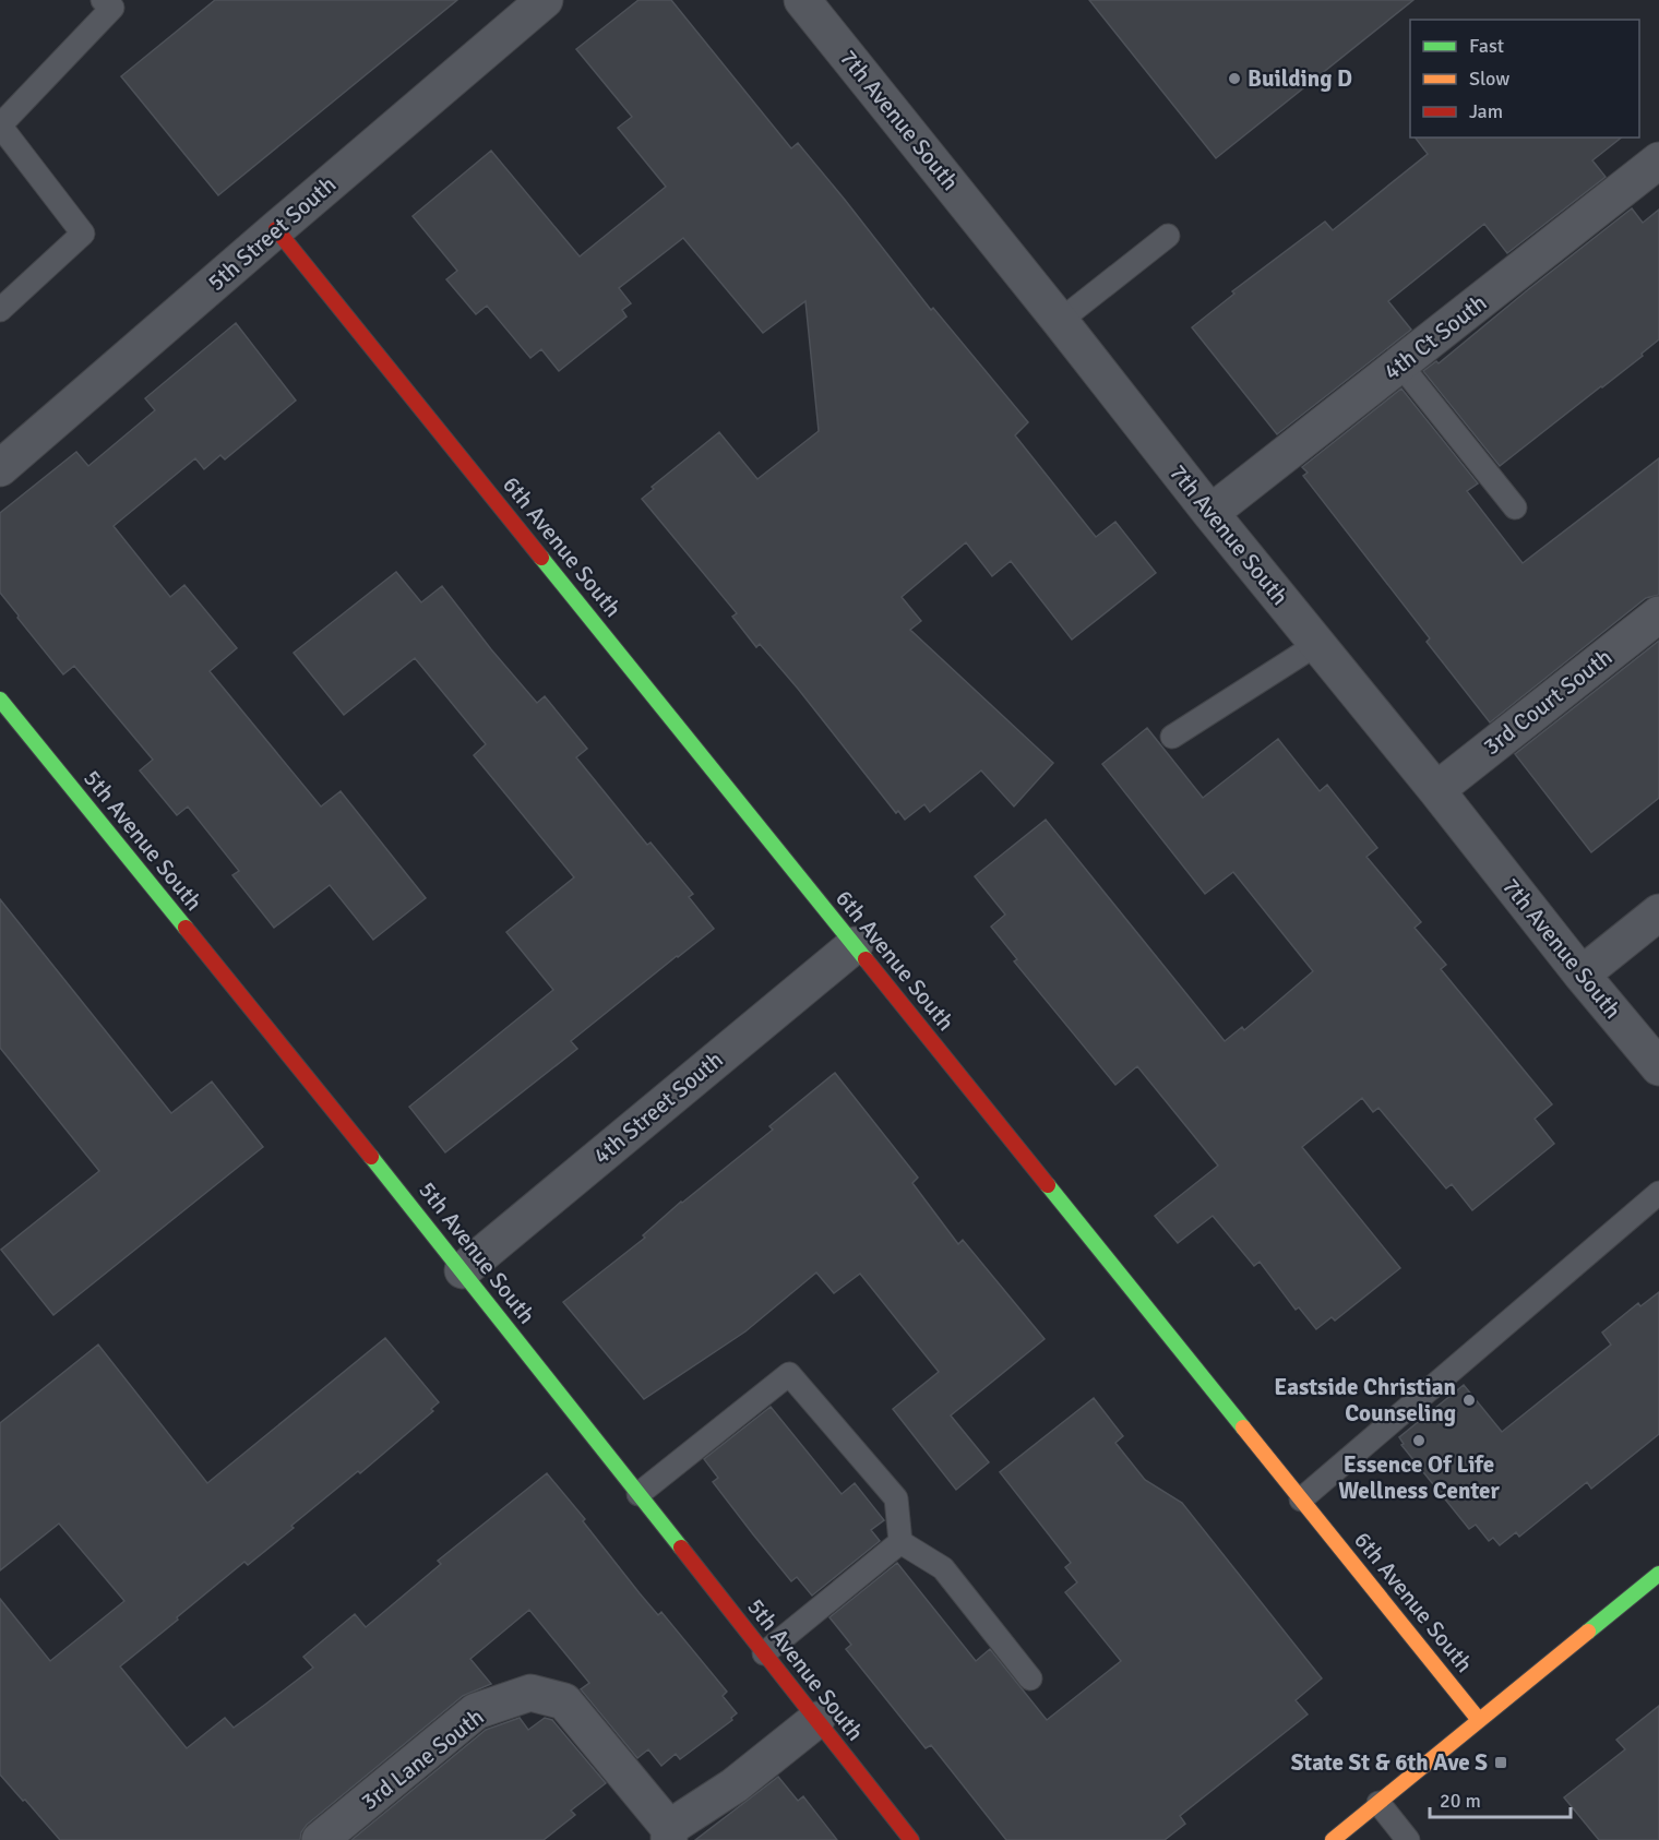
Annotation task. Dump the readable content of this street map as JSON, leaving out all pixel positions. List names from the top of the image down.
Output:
{
  "streets": {
    "street": [
      "7th Avenue South",
      "5th Street South",
      "4th Ct South",
      "6th Avenue South",
      "3rd Court South",
      "5th Avenue South",
      "4th Street South",
      "3rd Lane South"
    ]
  },
  "crossings": [
    ["7th Avenue South", "4th Ct South"],
    ["7th Avenue South", "3rd Court South"],
    ["5th Street South", "6th Avenue South"],
    ["6th Avenue South", "4th Street South"],
    ["5th Avenue South", "4th Street South"],
    ["5th Avenue South", "3rd Lane South"]
  ],
  "places": {
    "other": ["Building D", "Eastside Christian Counseling", "Essence Of Life Wellness Center"],
    "transit": ["State St & 6th Ave S"]
  },
  "legend": ["Fast", "Slow", "Jam"],
  "scale_bar": "20 m"
}
